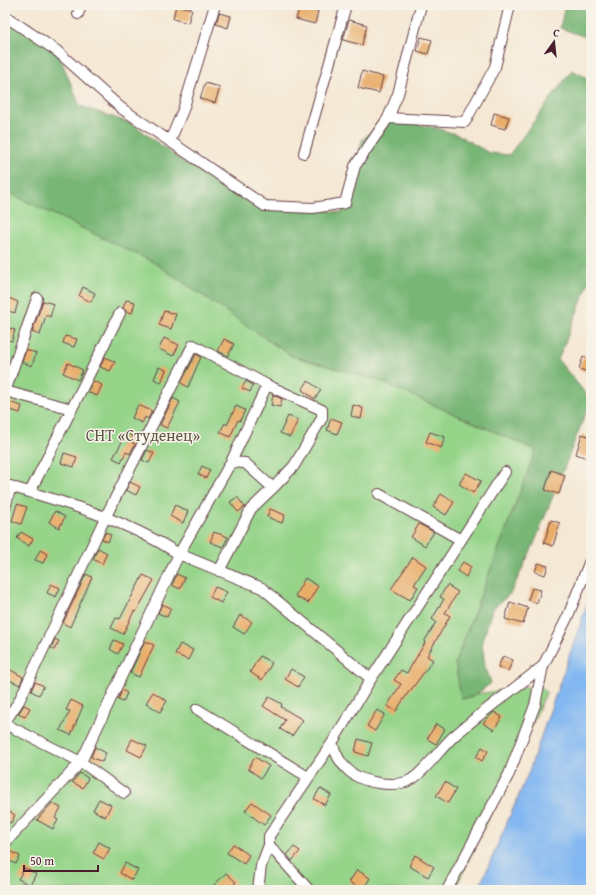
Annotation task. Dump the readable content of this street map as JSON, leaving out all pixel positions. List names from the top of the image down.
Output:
{
  "parks": ["СНТ «Студенец»"],
  "scale_bar": "50 m",
  "north": "top"
}
